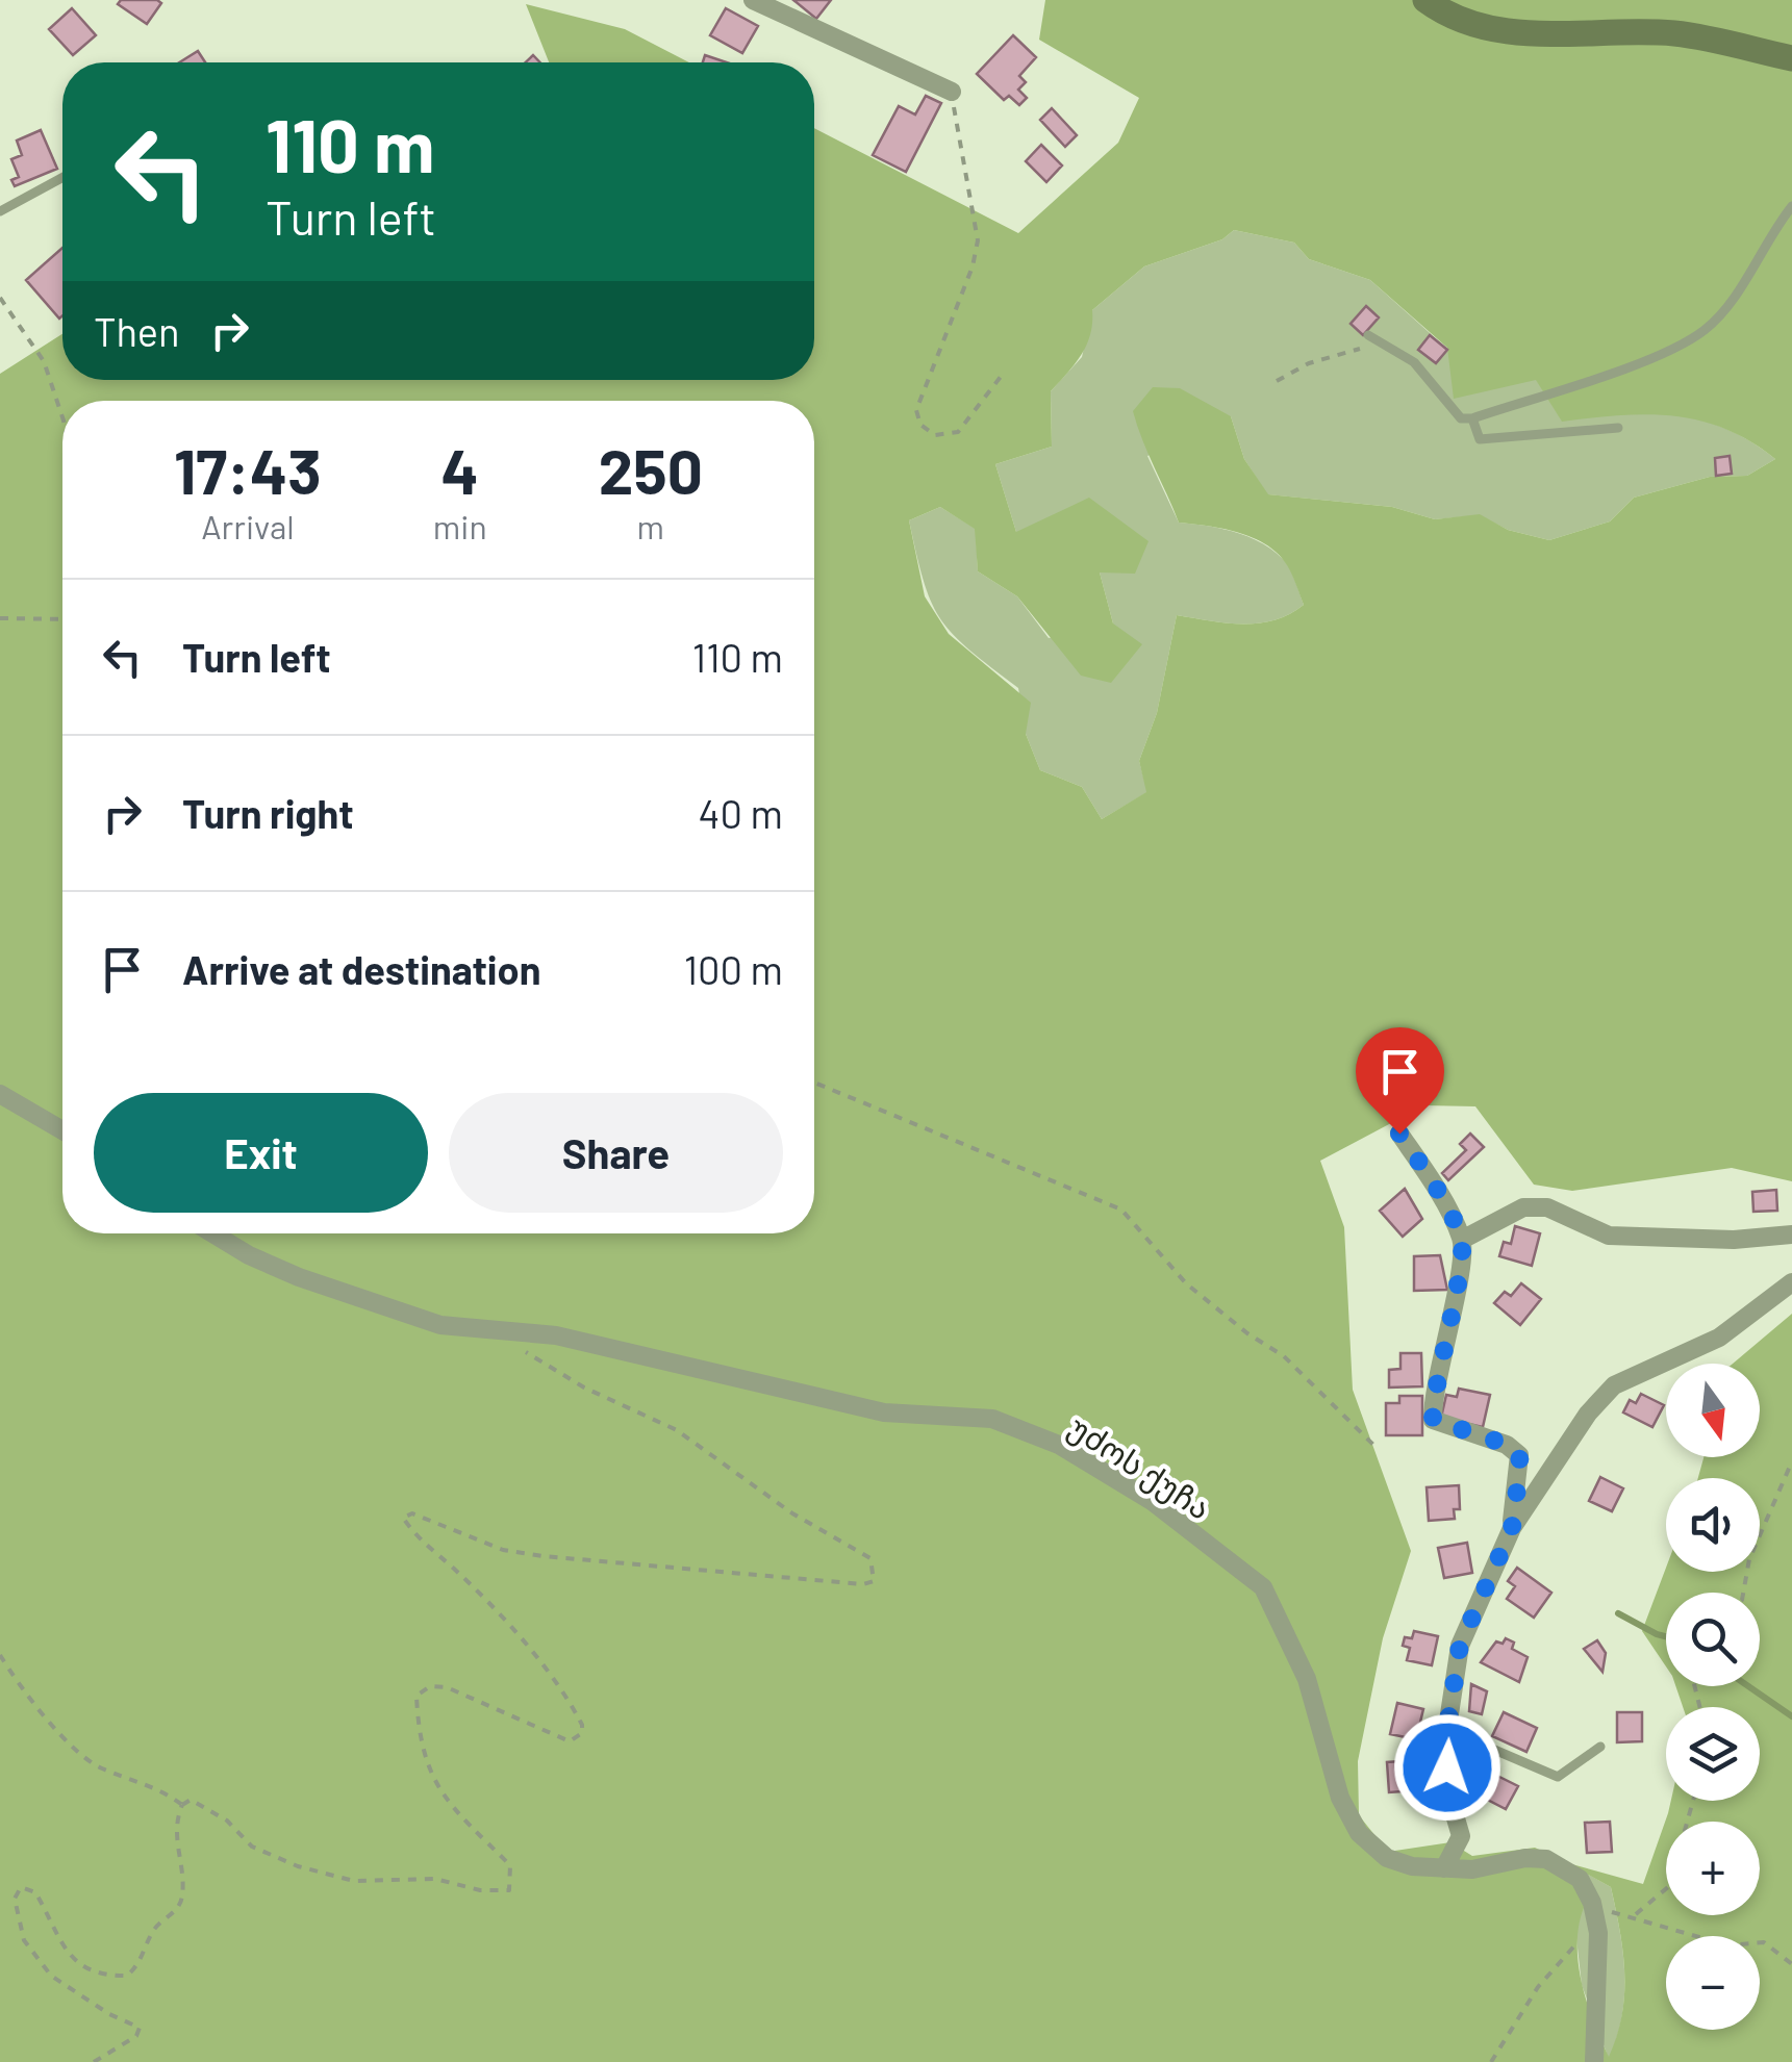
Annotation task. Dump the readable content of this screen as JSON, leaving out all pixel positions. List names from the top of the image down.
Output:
{
  "streets": {
    "street": ["უძოს ქუჩა"]
  },
  "north": "bottom",
  "page": {
    "turn": ["110 m", "Turn left"],
    "then": "Then",
    "eta": [
      "17:43",
      "Arrival",
      "4",
      "min",
      "250",
      "m"
    ],
    "list": [
      {
        "name": "Turn left",
        "value": "110 m"
      },
      {
        "name": "Turn right",
        "value": "40 m"
      },
      {
        "name": "Arrive at destination",
        "value": "100 m"
      }
    ],
    "buttons": ["Exit", "Share"],
    "map_buttons": ["+", "−"]
  }
}
